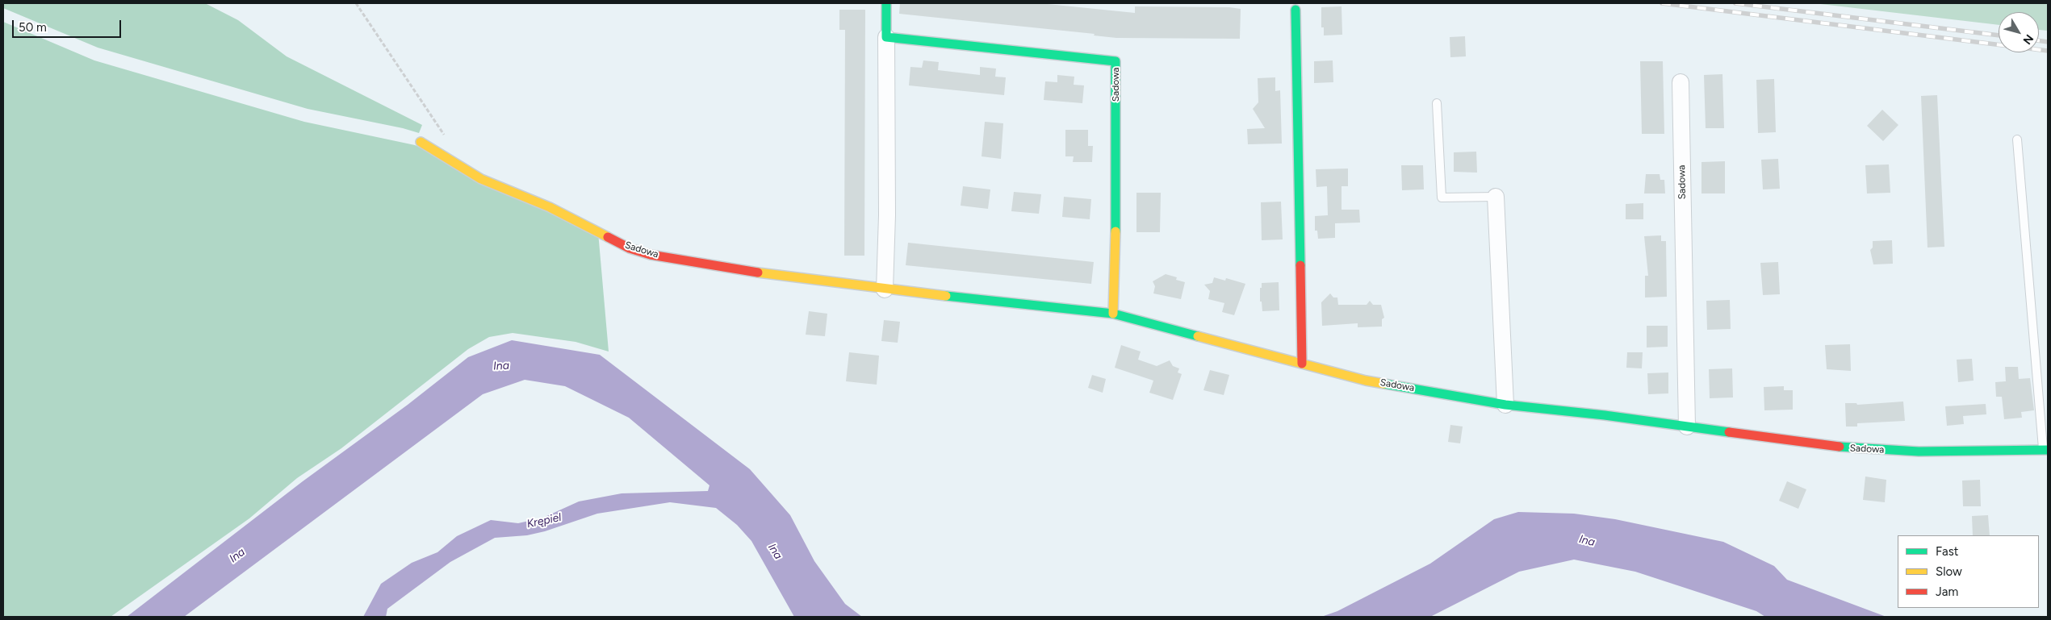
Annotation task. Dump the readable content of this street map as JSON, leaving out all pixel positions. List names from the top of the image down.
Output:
{
  "streets": {
    "street": ["Sadowa"]
  },
  "water": ["Ina", "Krępiel"],
  "legend": ["Fast", "Slow", "Jam"],
  "scale_bar": "50 m",
  "north": "bottom right"
}
